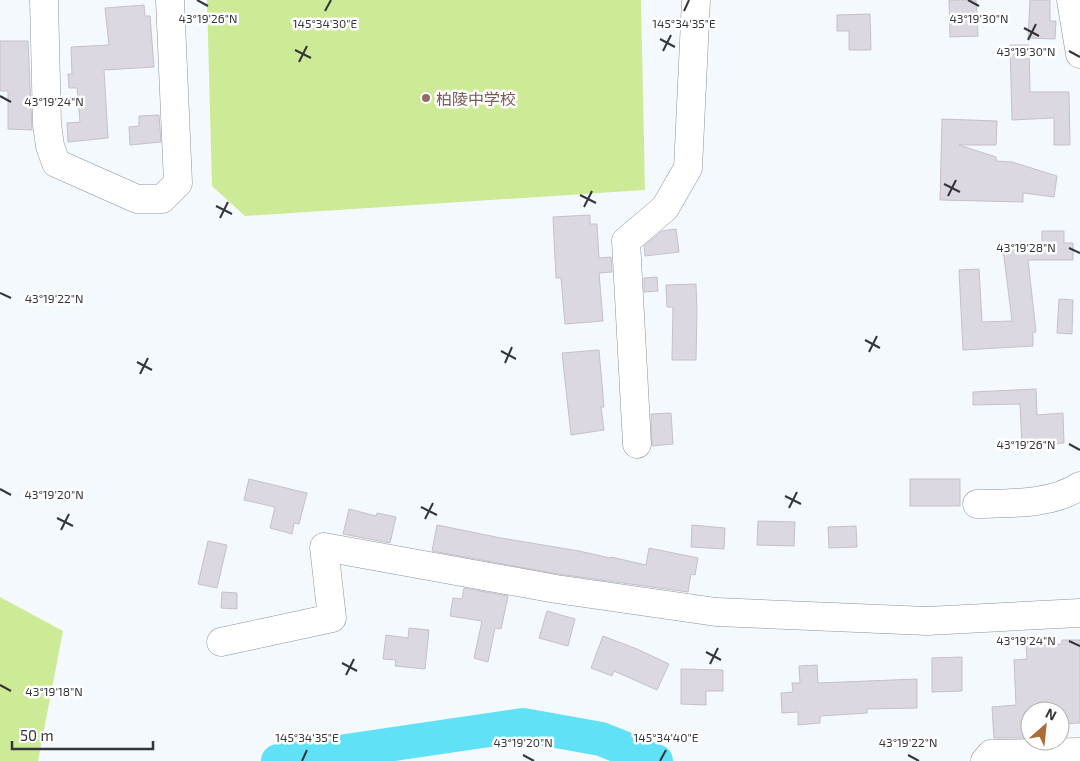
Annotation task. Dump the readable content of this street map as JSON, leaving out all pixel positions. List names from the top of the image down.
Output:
{
  "places": ["柏陵中学校"],
  "scale_bar": "50 m",
  "north": "top right",
  "coordinates": [
    "43°19'26\"N",
    "43°19'30\"N",
    "145°34'30\"E",
    "145°34'35\"E",
    "43°19'24\"N",
    "43°19'28\"N",
    "43°19'22\"N",
    "43°19'20\"N",
    "43°19'18\"N",
    "145°34'40\"E"
  ]
}
